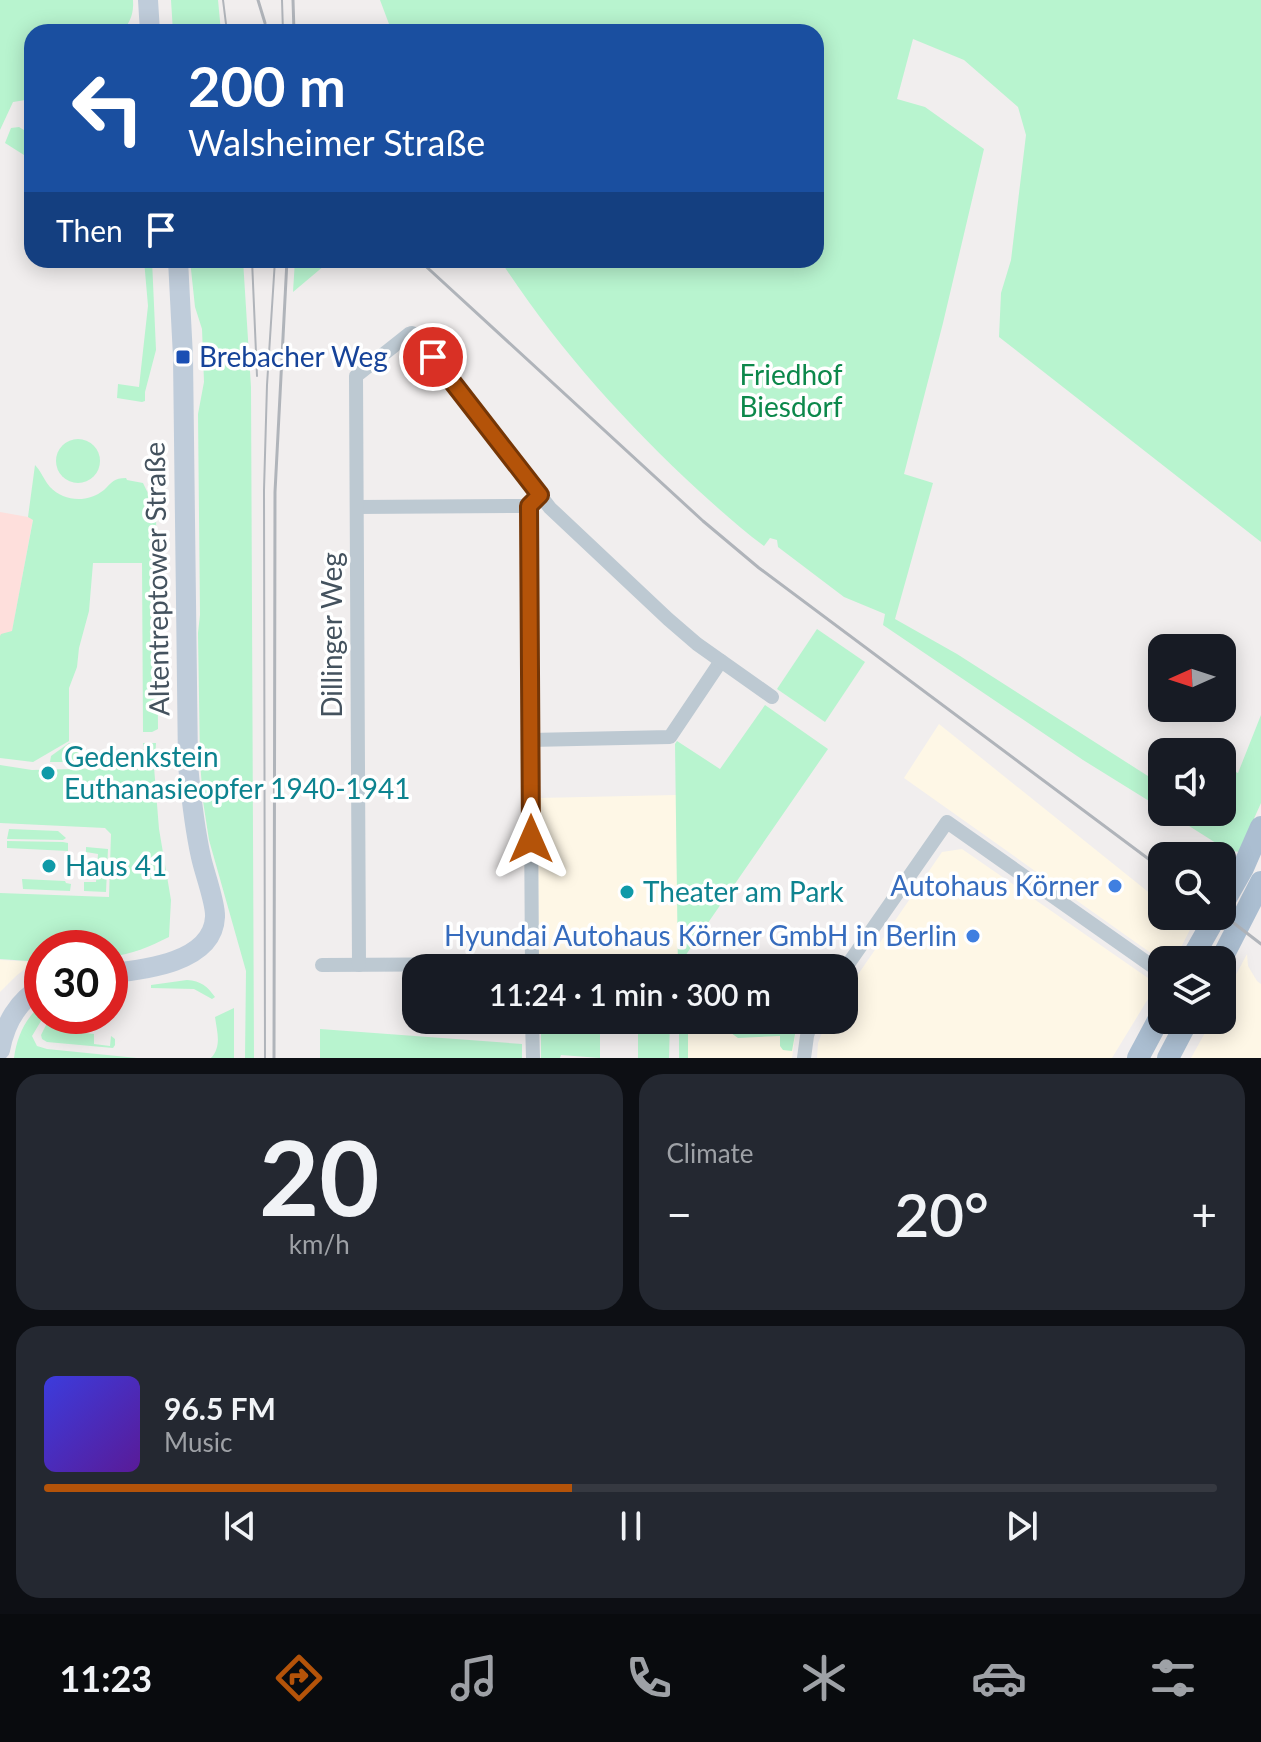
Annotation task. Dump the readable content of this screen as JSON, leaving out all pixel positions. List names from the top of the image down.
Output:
{
  "streets": {
    "main road": ["Altentreptower Straße"],
    "street": ["Dillinger Weg"]
  },
  "parks": ["Friedhof Biesdorf"],
  "places": {
    "transit": ["Brebacher Weg"],
    "other": [
      "Gedenkstein Euthanasieopfer 1940-1941",
      "Haus 41",
      "Autohaus Körner",
      "Theater am Park",
      "Hyundai Autohaus Körner GmbH in Berlin"
    ]
  },
  "north": "left",
  "page": {
    "turn": ["200 m", "Walsheimer Straße"],
    "then": "Then",
    "limit": "30",
    "trip": "11:24 · 1 min · 300 m",
    "tile": [
      ["20", "km/h"],
      "Climate"
    ],
    "heat": ["−", "20°", "+"],
    "song": ["96.5 FM", "Music"],
    "tabs": "11:23"
  }
}
